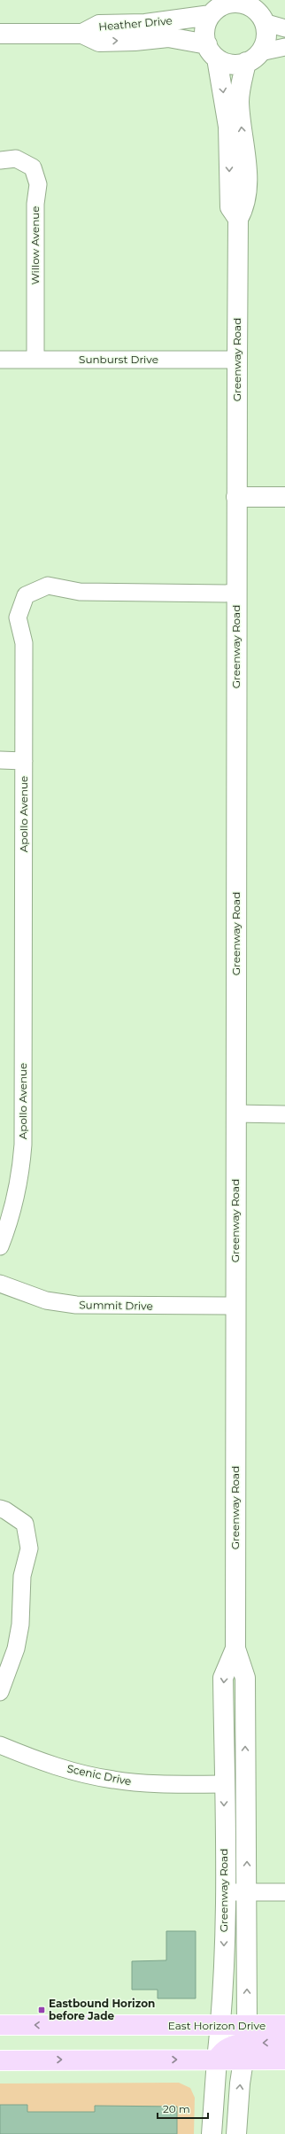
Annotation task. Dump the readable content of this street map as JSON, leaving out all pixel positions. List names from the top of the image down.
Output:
{
  "streets": {
    "main road": ["East Horizon Drive"],
    "street": [
      "Heather Drive",
      "Willow Avenue",
      "Sunburst Drive",
      "Greenway Road",
      "Apollo Avenue",
      "Summit Drive",
      "Scenic Drive"
    ]
  },
  "crossings": [
    ["Heather Drive", "Greenway Road"],
    ["Willow Avenue", "Sunburst Drive"],
    ["Sunburst Drive", "Greenway Road"],
    ["Greenway Road", "Apollo Avenue"],
    ["Greenway Road", "Summit Drive"],
    ["Greenway Road", "Scenic Drive"],
    ["Greenway Road", "East Horizon Drive"]
  ],
  "places": {
    "transit": ["Eastbound Horizon before Jade"]
  },
  "scale_bar": "20 m"
}
